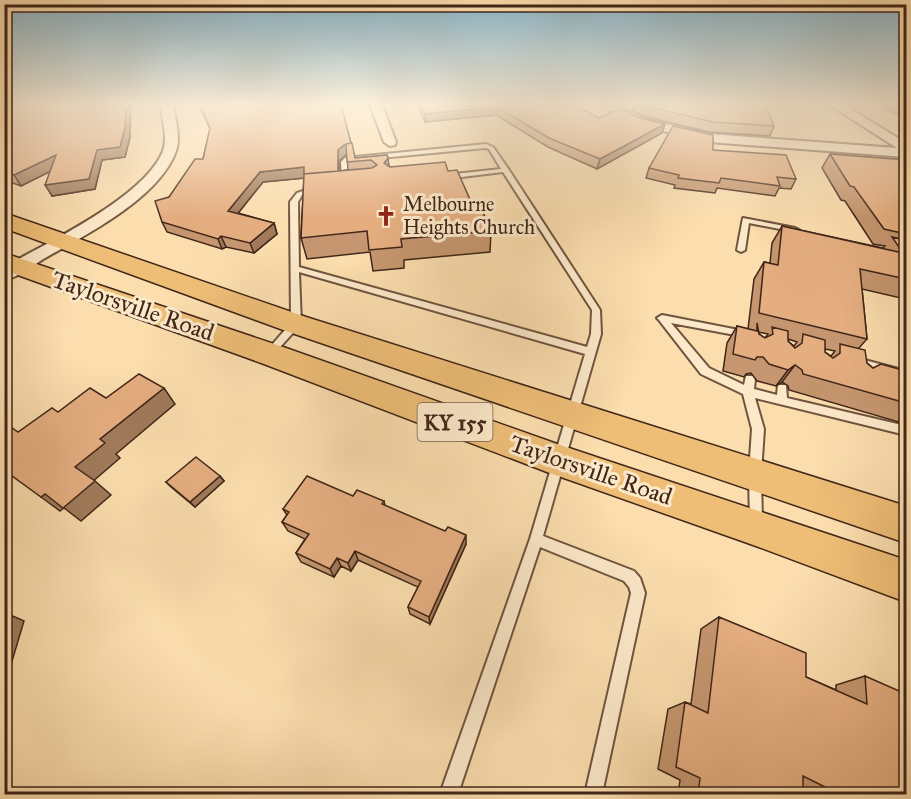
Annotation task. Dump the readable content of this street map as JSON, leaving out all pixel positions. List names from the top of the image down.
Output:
{
  "streets": {
    "main road": ["Taylorsville Road", "KY 155"]
  },
  "places": {
    "church": ["Melbourne Heights Church"]
  }
}
